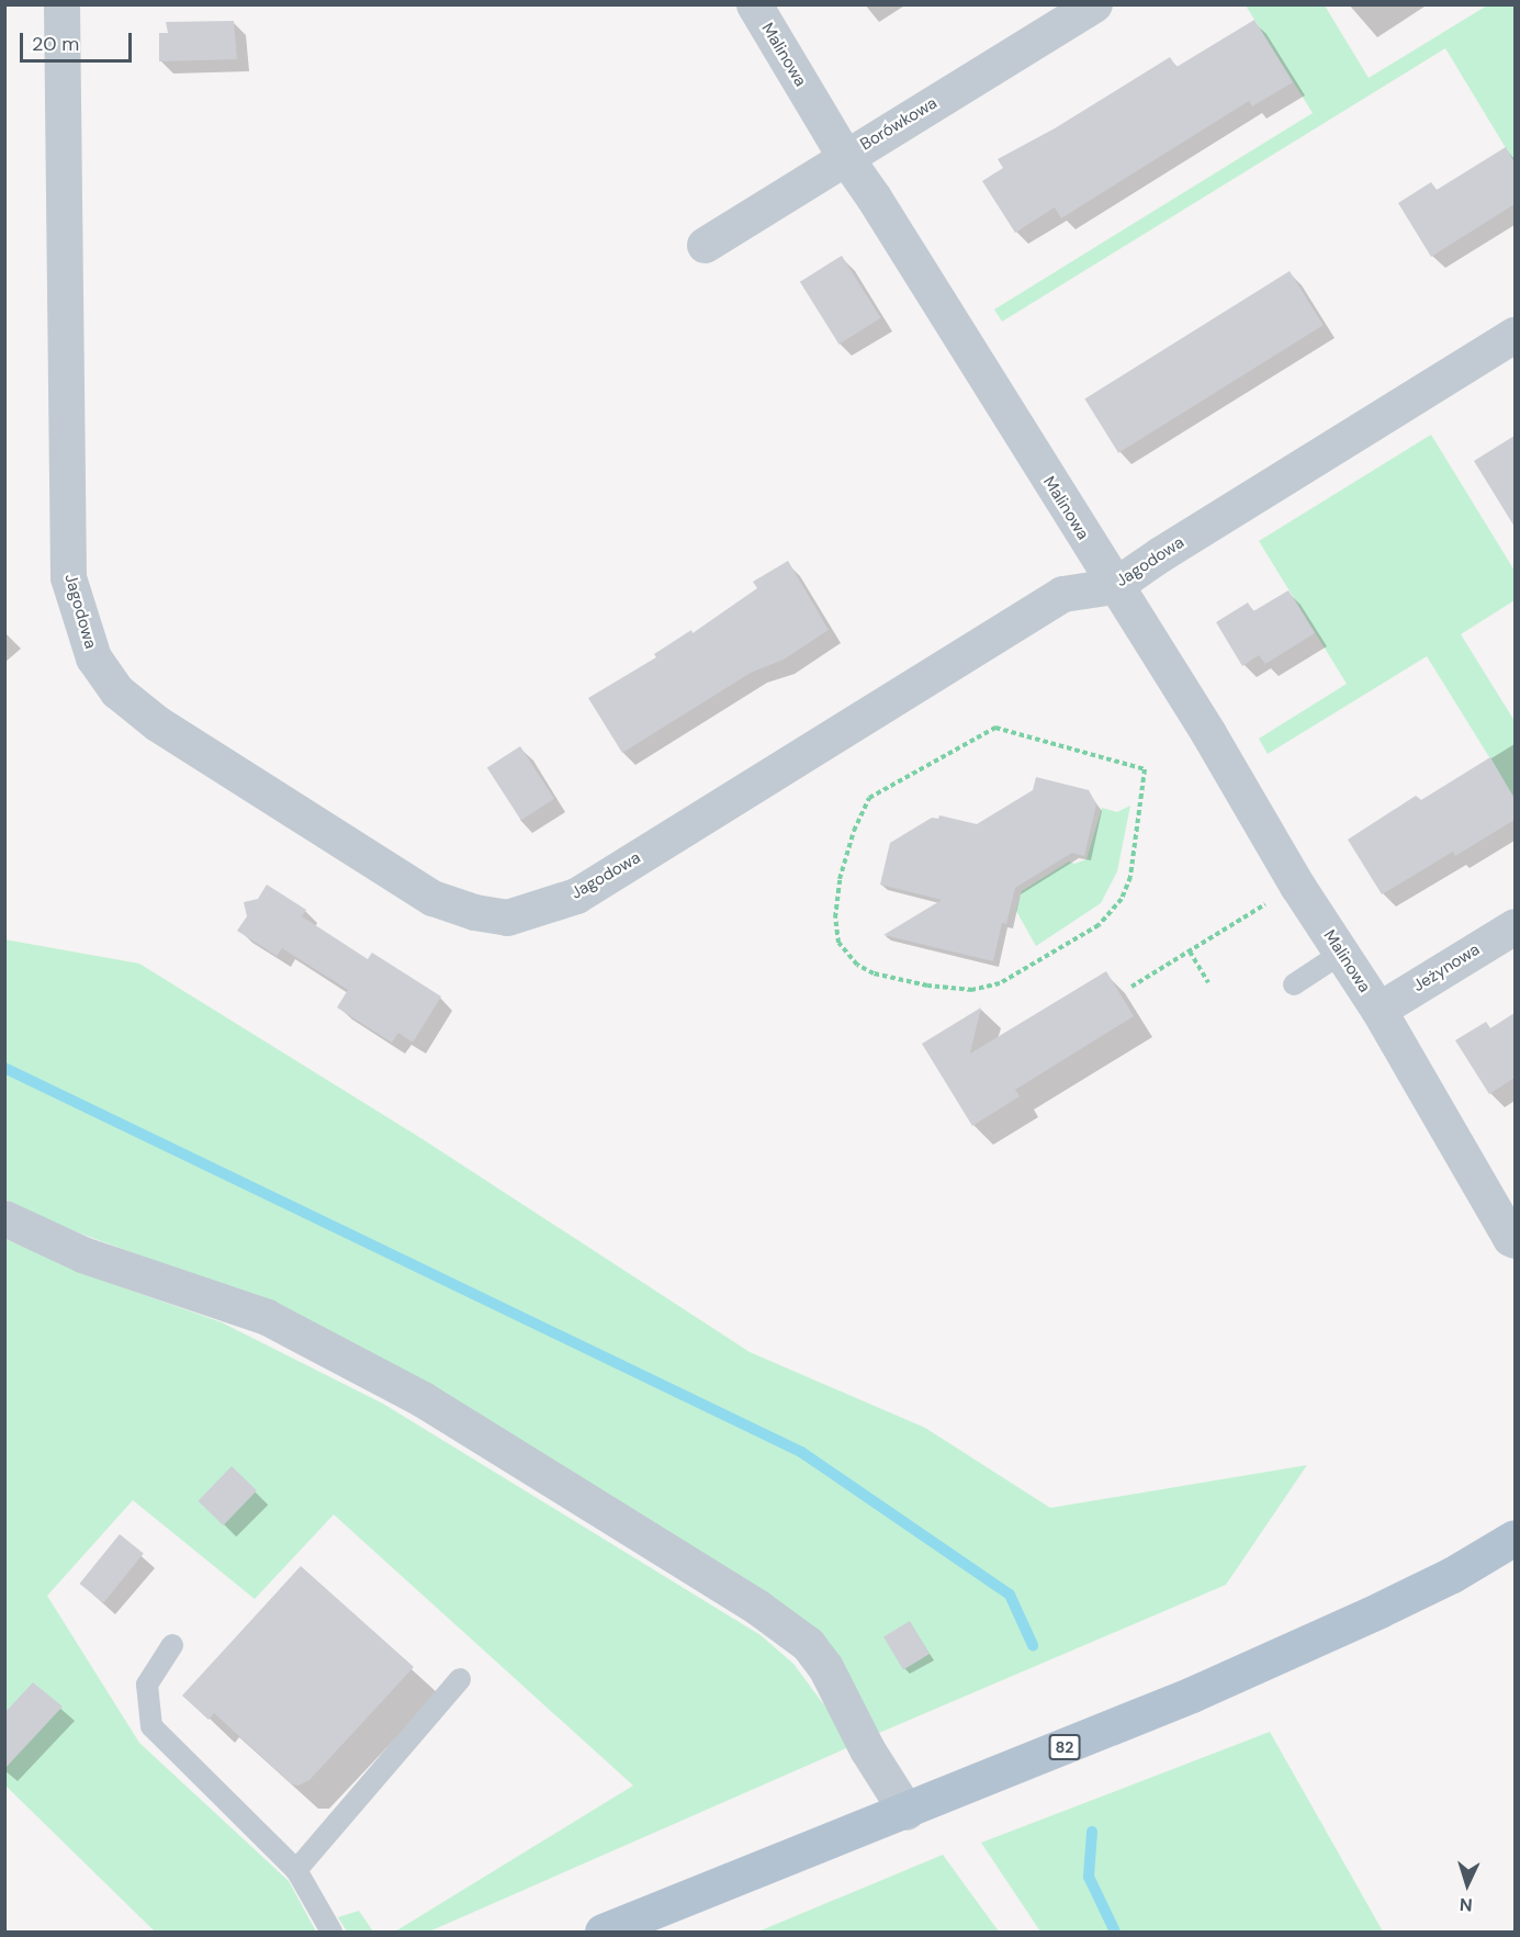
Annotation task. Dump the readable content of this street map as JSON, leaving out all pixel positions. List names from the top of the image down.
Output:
{
  "streets": {
    "main road": ["82"],
    "street": [
      "Malinowa",
      "Borówkowa",
      "Jagodowa",
      "Jeżynowa"
    ]
  },
  "crossings": [
    ["Malinowa", "Borówkowa"],
    ["Malinowa", "Jagodowa"],
    ["Malinowa", "Jeżynowa"]
  ],
  "scale_bar": "20 m",
  "north": "bottom"
}
